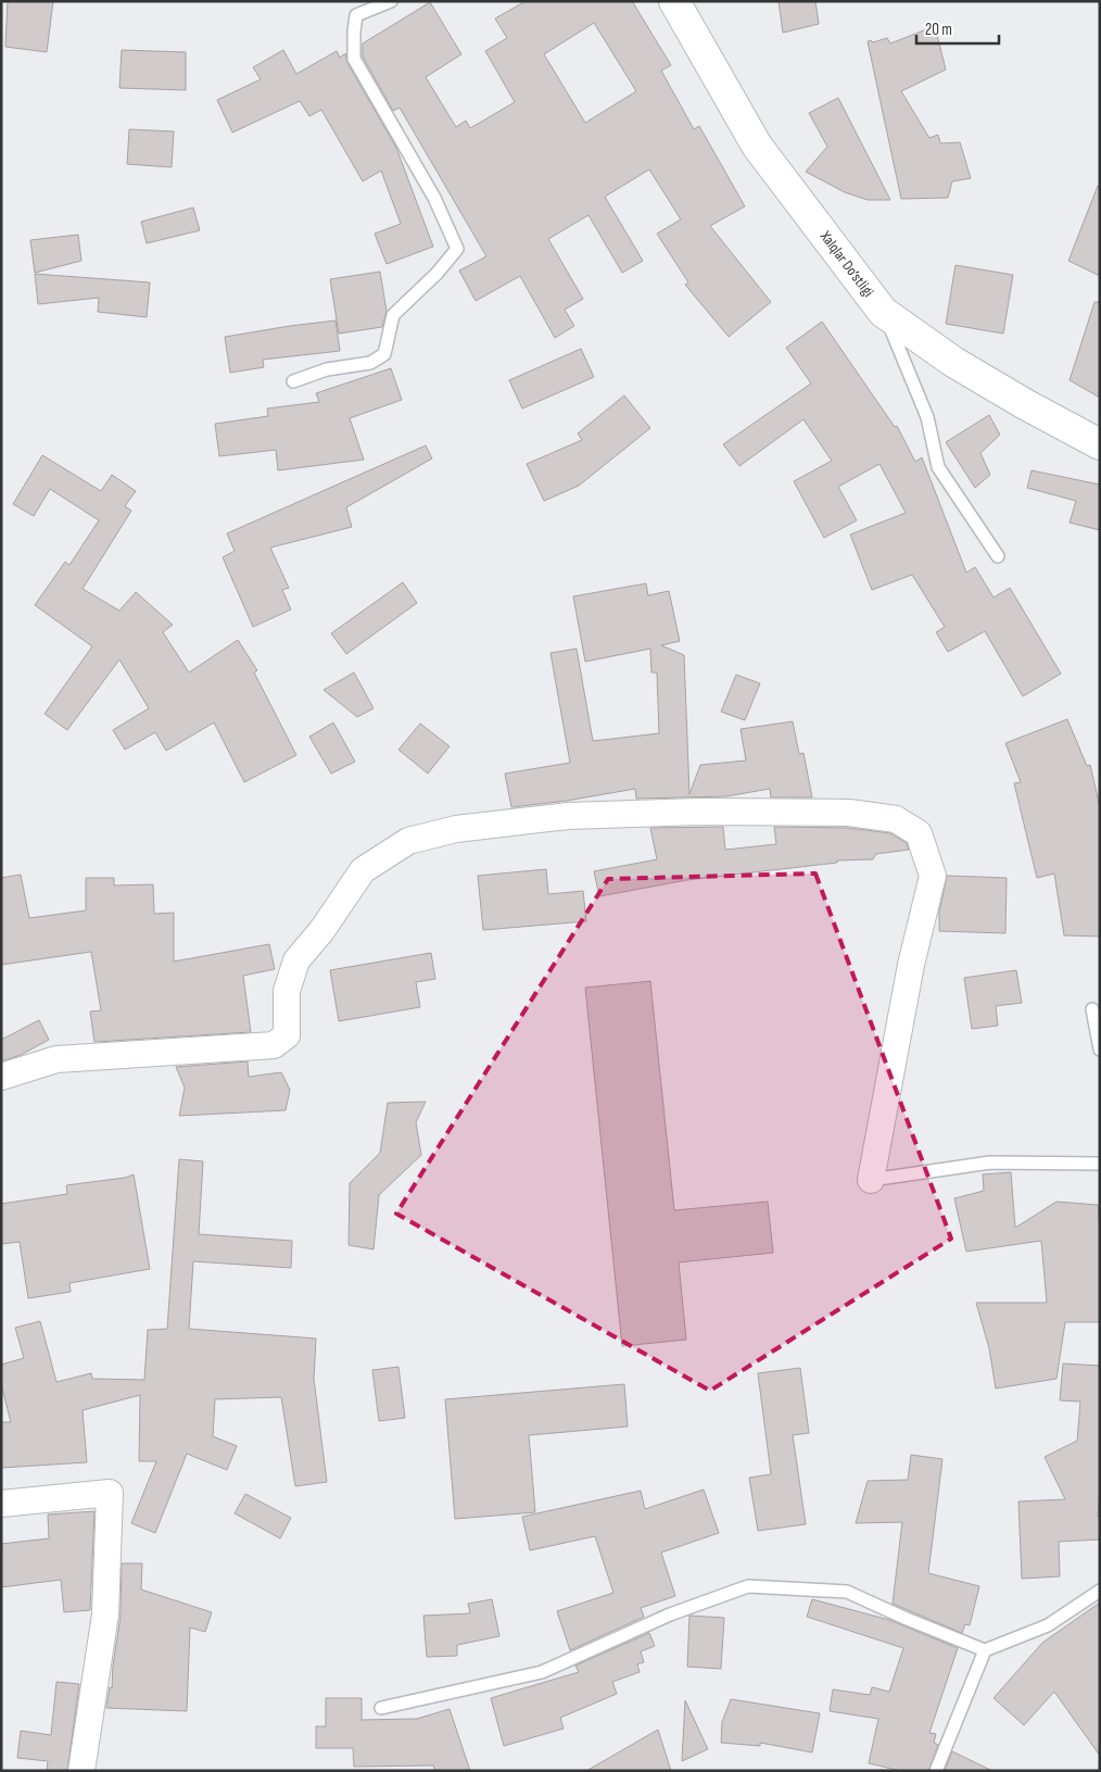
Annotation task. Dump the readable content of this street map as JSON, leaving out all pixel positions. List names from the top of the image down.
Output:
{
  "streets": {
    "main road": ["Xalqlar Do’stligi"]
  },
  "scale_bar": "20 m"
}
